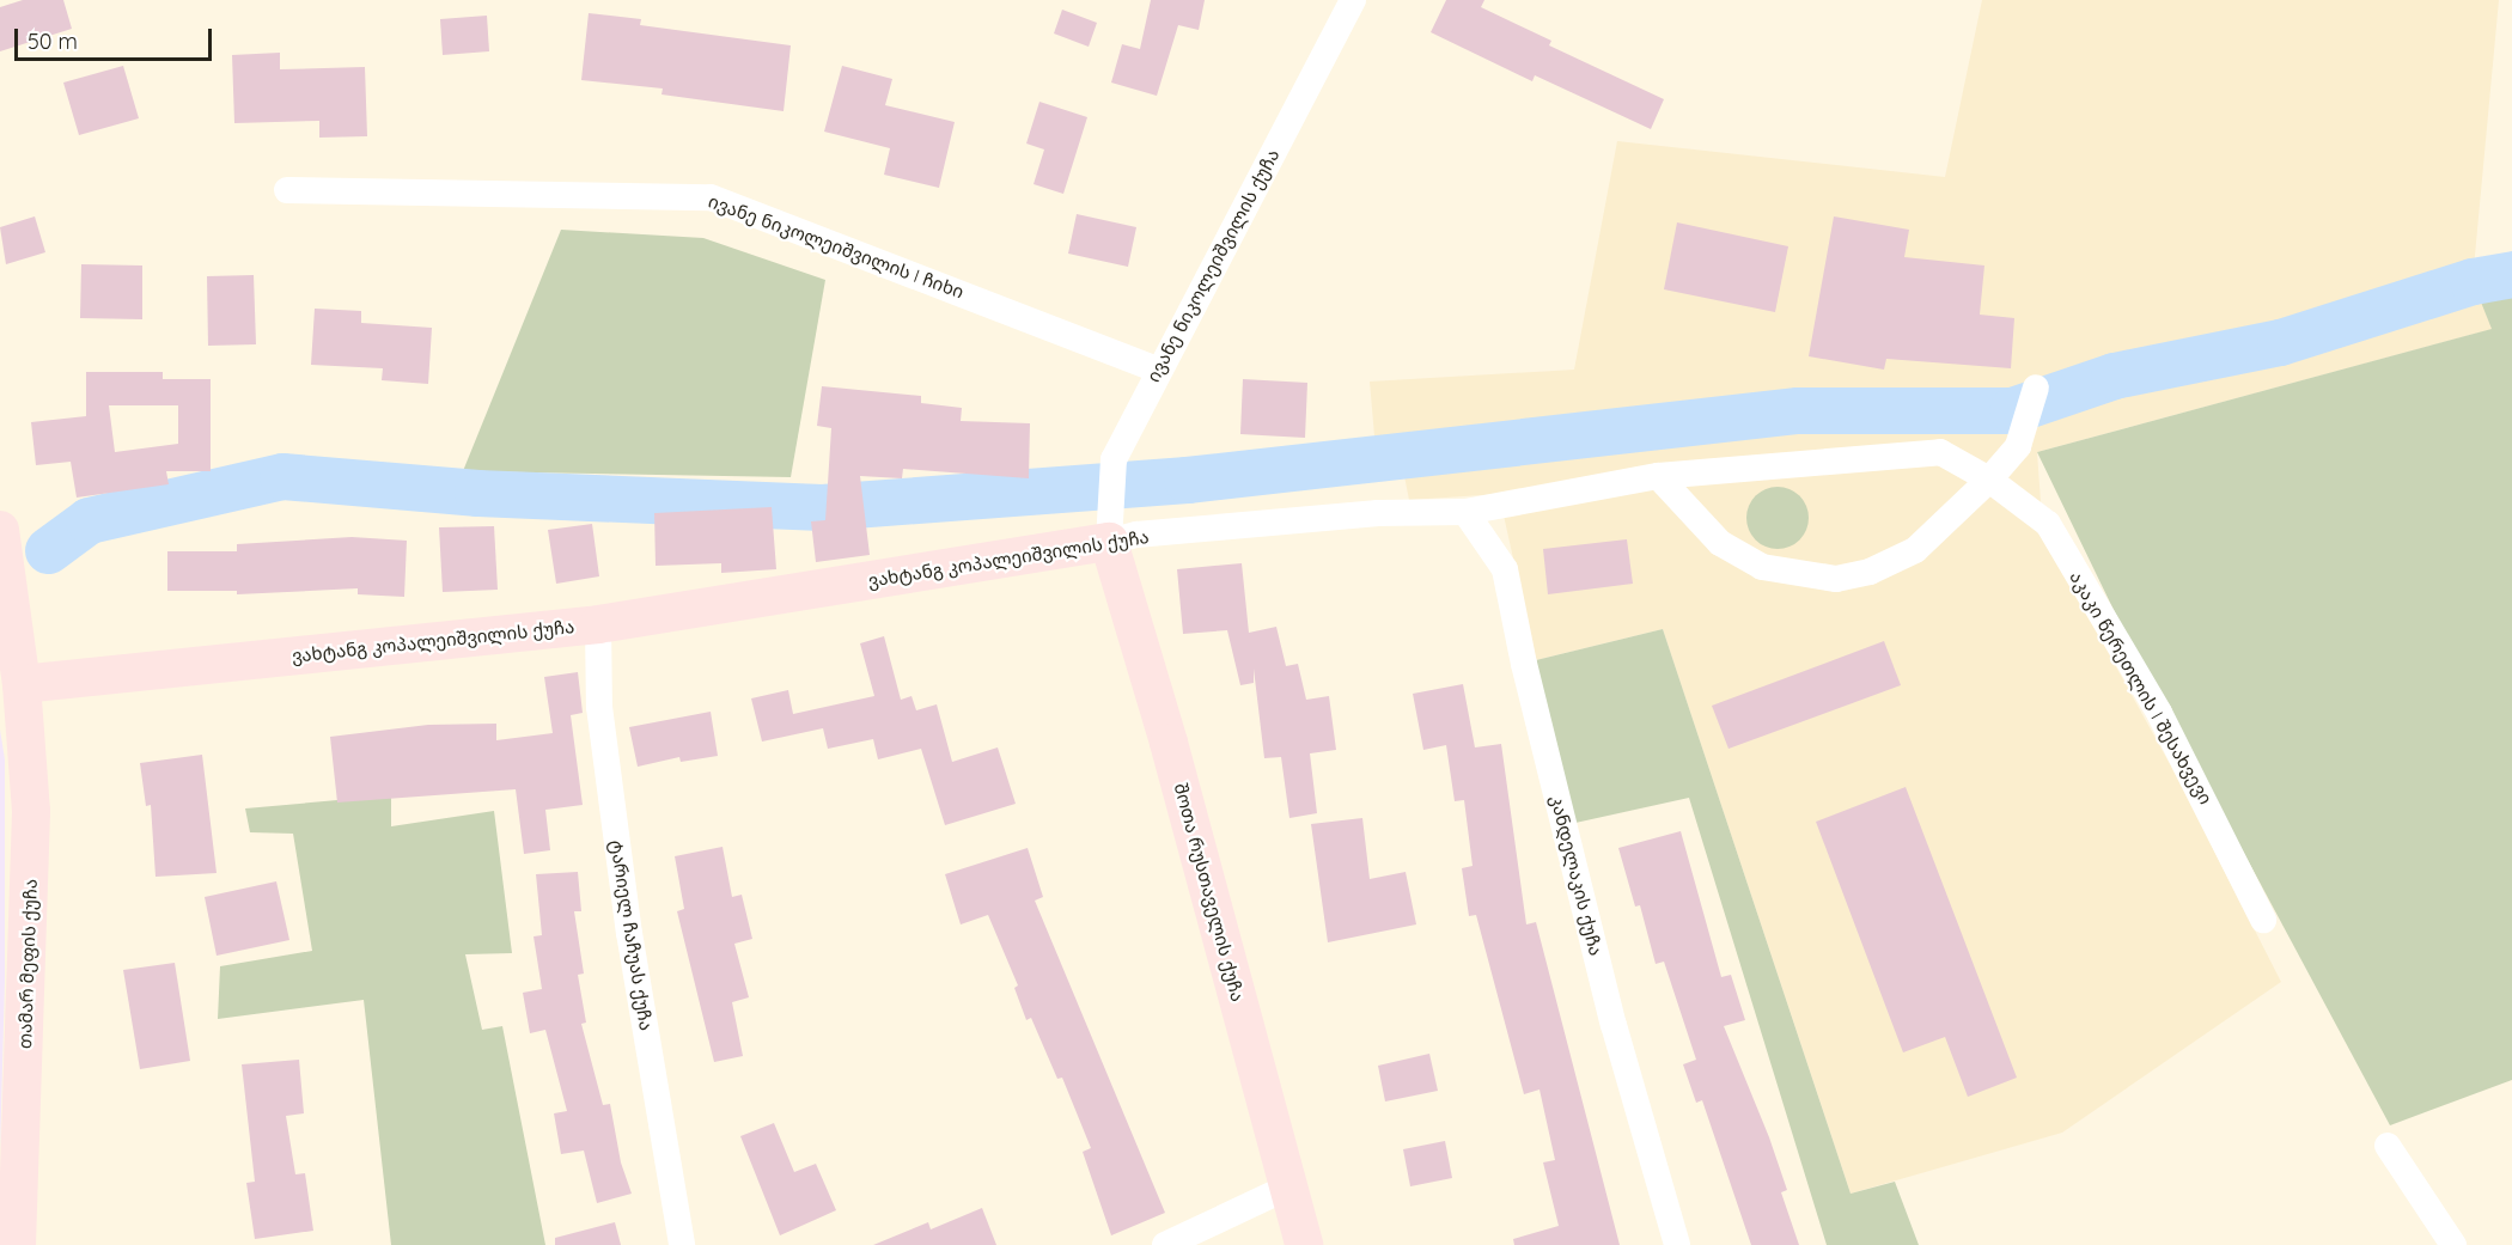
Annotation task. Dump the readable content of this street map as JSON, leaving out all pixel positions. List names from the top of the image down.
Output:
{
  "streets": {
    "street": [
      "ივანე ნიკოლეიშვილის I ჩიხი",
      "ივანე ნიკოლეიშვილის ქუჩა",
      "ვახტანგ კოპალეიშვილის ქუჩა",
      "აკაკი წერეთლის I შესახვევი",
      "კანდელაკის ქუჩა",
      "შოთა რუსთაველის ქუჩა",
      "ტარიელ ჩაჩუას ქუჩა",
      "თამარ მეფის ქუჩა"
    ]
  },
  "crossings": [
    ["ივანე ნიკოლეიშვილის I ჩიხი", "ივანე ნიკოლეიშვილის ქუჩა"],
    ["ივანე ნიკოლეიშვილის ქუჩა", "ვახტანგ კოპალეიშვილის ქუჩა"],
    ["ივანე ნიკოლეიშვილის ქუჩა", "შოთა რუსთაველის ქუჩა"],
    ["ვახტანგ კოპალეიშვილის ქუჩა", "აკაკი წერეთლის I შესახვევი"],
    ["ვახტანგ კოპალეიშვილის ქუჩა", "კანდელაკის ქუჩა"],
    ["ვახტანგ კოპალეიშვილის ქუჩა", "შოთა რუსთაველის ქუჩა"],
    ["ვახტანგ კოპალეიშვილის ქუჩა", "ტარიელ ჩაჩუას ქუჩა"],
    ["ვახტანგ კოპალეიშვილის ქუჩა", "თამარ მეფის ქუჩა"]
  ],
  "scale_bar": "50 m"
}
